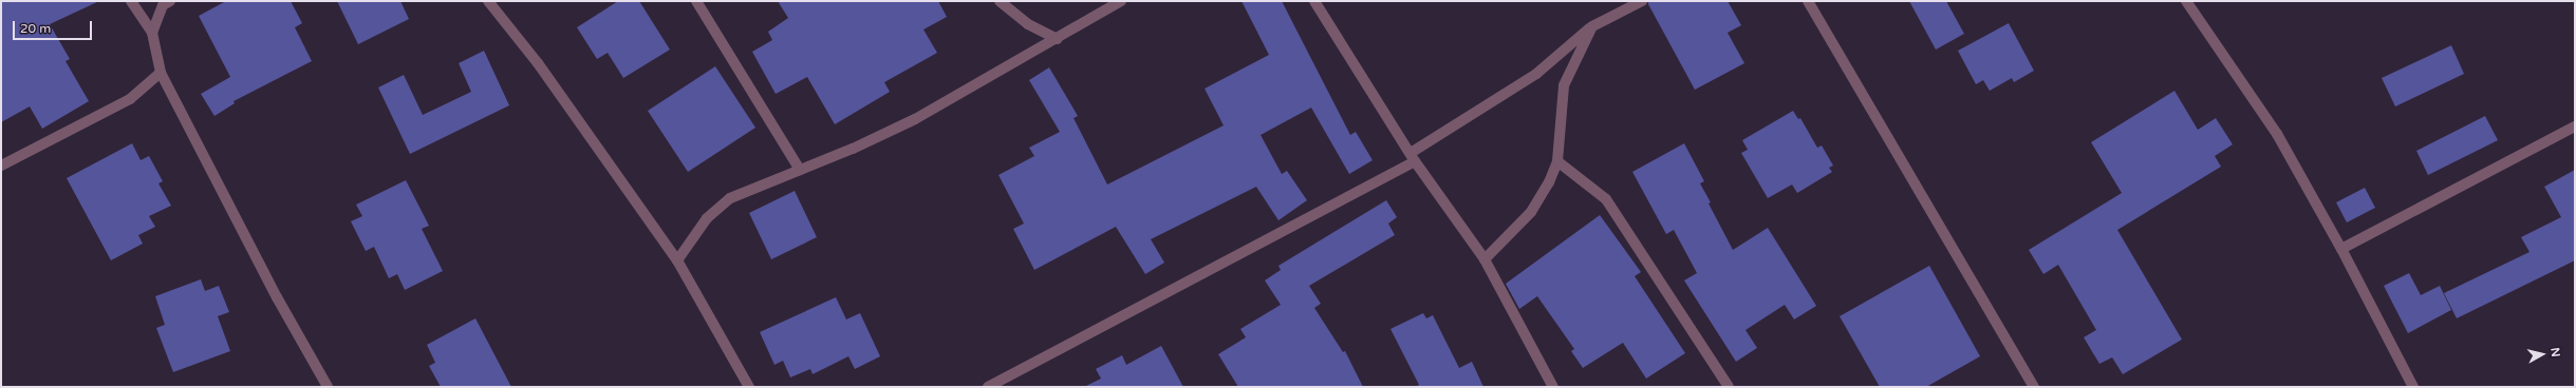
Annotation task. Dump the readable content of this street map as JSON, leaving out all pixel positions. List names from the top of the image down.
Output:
{
  "scale_bar": "20 m",
  "north": "right"
}
